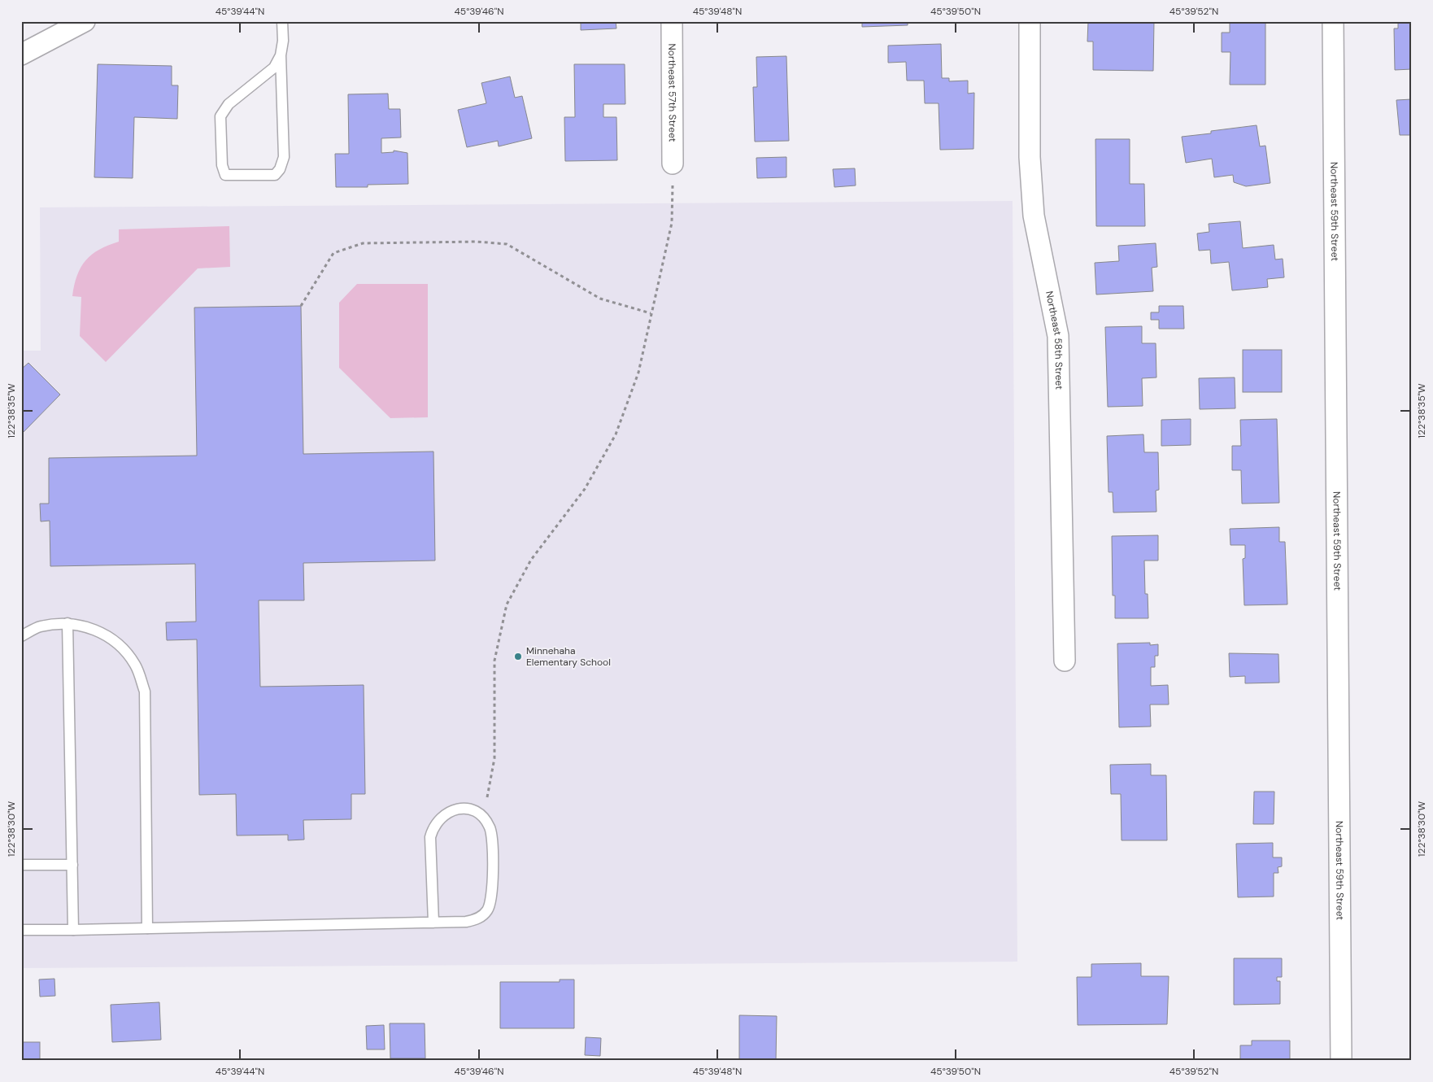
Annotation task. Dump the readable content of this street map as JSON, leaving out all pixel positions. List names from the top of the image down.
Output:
{
  "streets": {
    "street": ["Northeast 57th Street", "Northeast 59th Street", "Northeast 58th Street"]
  },
  "places": ["Minnehaha Elementary School"],
  "coordinates": [
    "45°39'44\"N",
    "45°39'46\"N",
    "45°39'48\"N",
    "45°39'50\"N",
    "45°39'52\"N",
    "122°38'35\"W",
    "122°38'30\"W"
  ]
}
